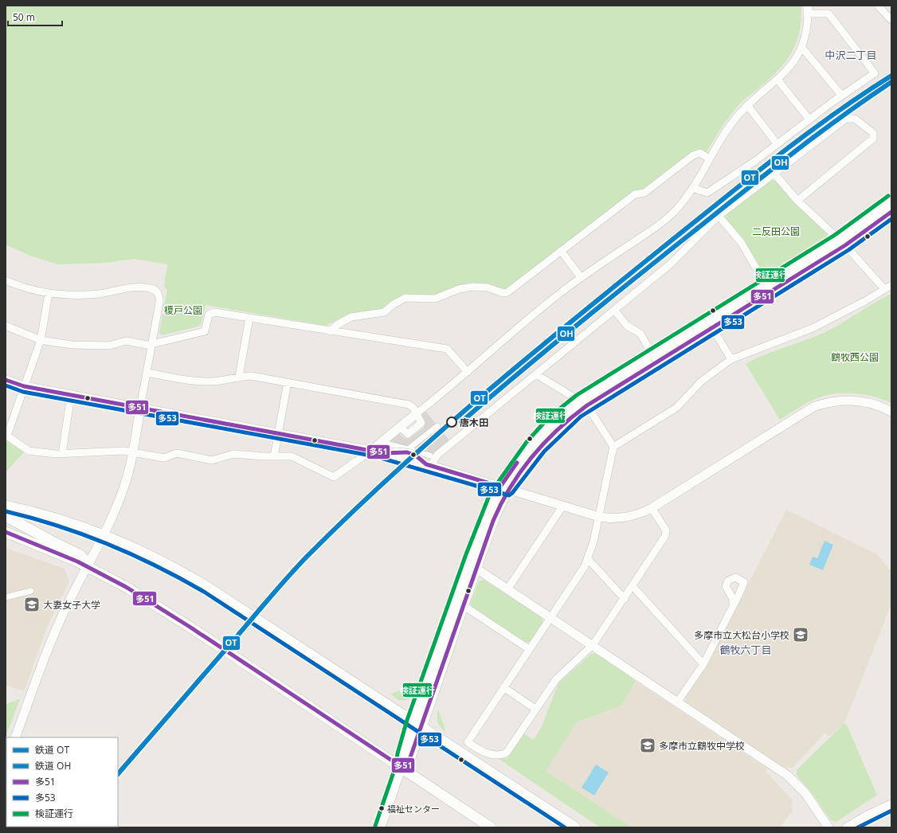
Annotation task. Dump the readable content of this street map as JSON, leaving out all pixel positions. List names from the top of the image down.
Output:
{
  "districts": ["中沢二丁目", "鶴牧六丁目"],
  "parks": ["二反田公園", "榎戸公園", "鶴牧西公園"],
  "places": {
    "other": ["唐木田", "福祉センター"],
    "school or university": ["大妻女子大学", "多摩市立大松台小学校", "多摩市立鶴牧中学校"]
  },
  "lines": [
    "rail line OT",
    "rail line OH",
    "transit line 検証運行",
    "transit line 多51",
    "transit line 多53"
  ],
  "legend": [
    "鉄道 OT",
    "鉄道 OH",
    "多51",
    "多53",
    "検証運行"
  ],
  "scale_bar": "50 m"
}
